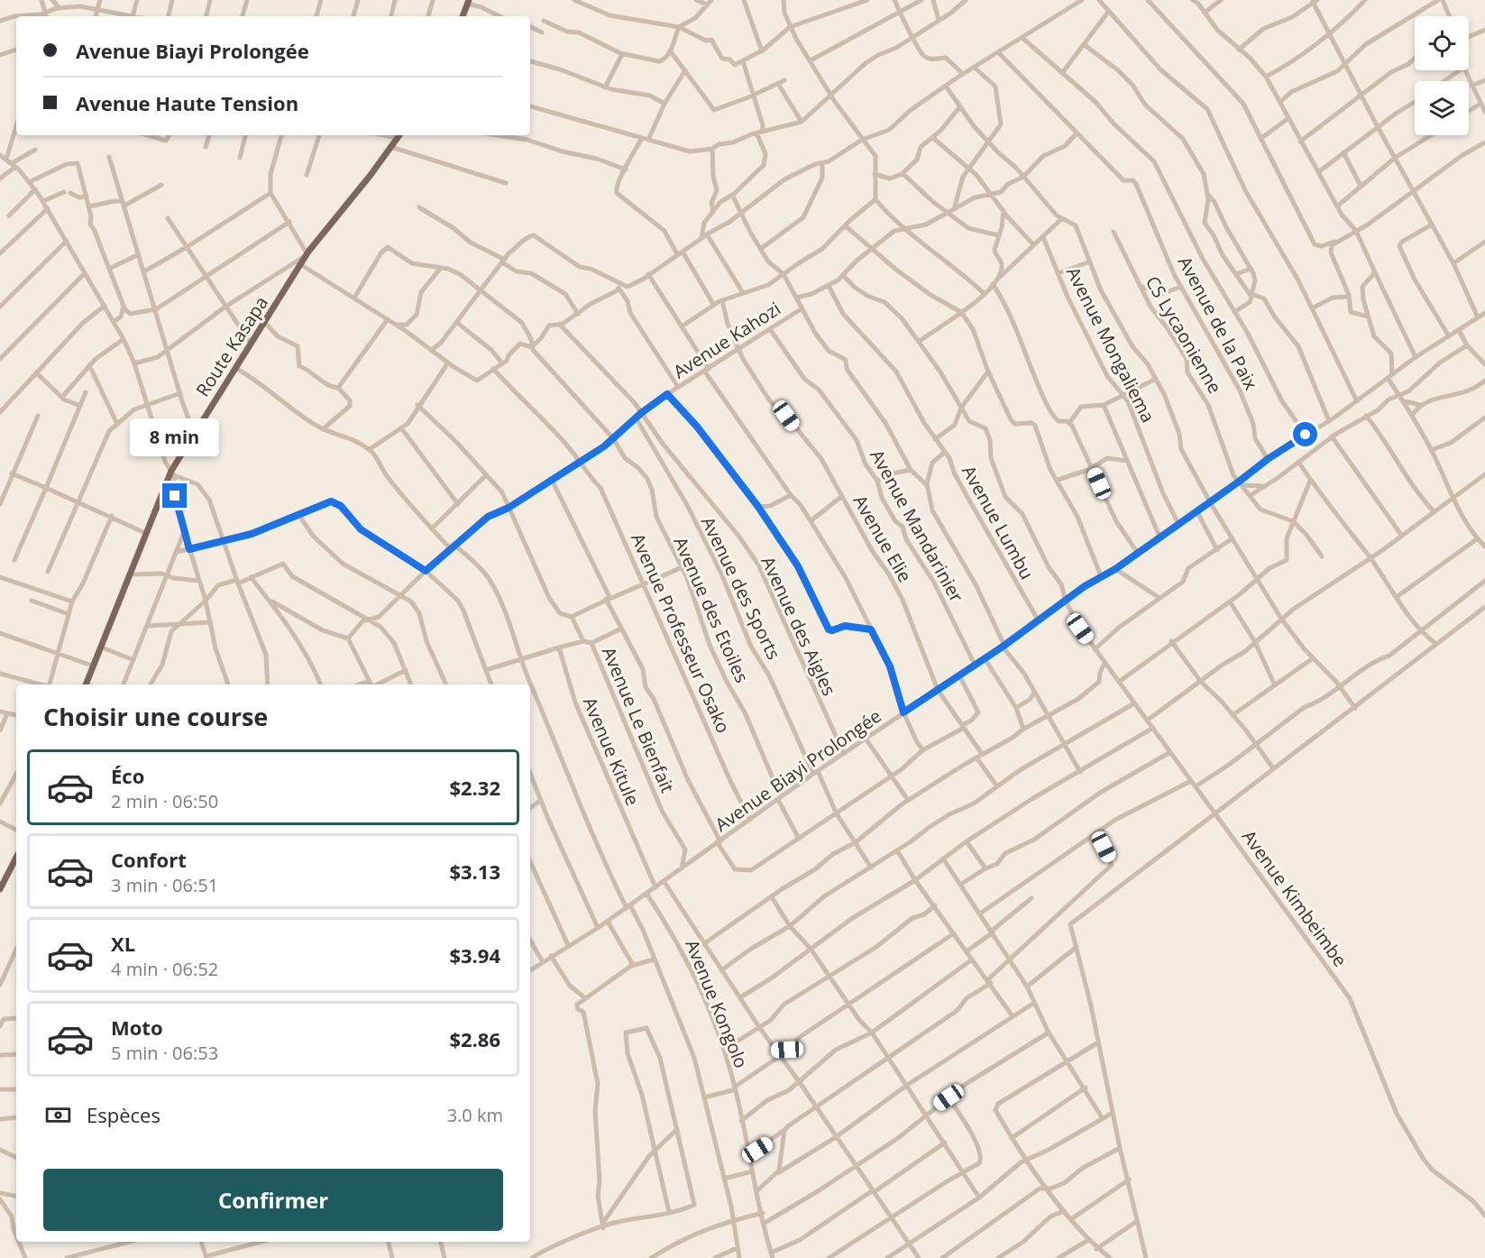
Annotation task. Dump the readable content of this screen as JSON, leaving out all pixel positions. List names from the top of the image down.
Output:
{
  "streets": {
    "main road": ["Route Kasapa"],
    "street": [
      "Avenue de la Paix",
      "CS Lycaonienne",
      "Avenue Kahozi",
      "Avenue Mongaliema",
      "Avenue Lumbu",
      "Avenue Mandarinier",
      "Avenue Elie",
      "Avenue des Sports",
      "Avenue des Etoiles",
      "Avenue des Aigles",
      "Avenue Professeur Osako",
      "Avenue Le Bienfait",
      "Avenue Kitule",
      "Avenue Biayi Prolongée",
      "Avenue Kimbeimbe",
      "Avenue Kongolo"
    ]
  },
  "crossings": [
    ["Avenue de la Paix", "Avenue Biayi Prolongée"],
    ["CS Lycaonienne", "Avenue Biayi Prolongée"],
    ["Avenue Kahozi", "Avenue Mandarinier"],
    ["Avenue Kahozi", "Avenue Elie"],
    ["Avenue Kahozi", "Avenue des Sports"],
    ["Avenue Kahozi", "Avenue des Etoiles"],
    ["Avenue Kahozi", "Avenue des Aigles"],
    ["Avenue Kahozi", "Avenue Professeur Osako"],
    ["Avenue Kahozi", "Avenue Le Bienfait"],
    ["Avenue Mongaliema", "Avenue Biayi Prolongée"],
    ["Avenue Lumbu", "Avenue Biayi Prolongée"],
    ["Avenue Mandarinier", "Avenue Biayi Prolongée"],
    ["Avenue Elie", "Avenue Biayi Prolongée"],
    ["Avenue des Sports", "Avenue Biayi Prolongée"],
    ["Avenue des Etoiles", "Avenue Biayi Prolongée"],
    ["Avenue des Aigles", "Avenue Biayi Prolongée"],
    ["Avenue Professeur Osako", "Avenue Biayi Prolongée"],
    ["Avenue Le Bienfait", "Avenue Biayi Prolongée"],
    ["Avenue Kitule", "Avenue Biayi Prolongée"],
    ["Avenue Biayi Prolongée", "Avenue Kimbeimbe"],
    ["Avenue Biayi Prolongée", "Avenue Kongolo"]
  ],
  "page": {
    "banner": ["Avenue Biayi Prolongée", "Avenue Haute Tension"],
    "bubble": "8 min",
    "heading": "Choisir une course",
    "list": [
      {
        "name": "Éco",
        "note": "2 min · 06:50",
        "value": "$2.32"
      },
      {
        "name": "Confort",
        "note": "3 min · 06:51",
        "value": "$3.13"
      },
      {
        "name": "XL",
        "note": "4 min · 06:52",
        "value": "$3.94"
      },
      {
        "name": "Moto",
        "note": "5 min · 06:53",
        "value": "$2.86"
      }
    ],
    "pay": ["Espèces", "3.0 km"],
    "buttons": "Confirmer"
  }
}
